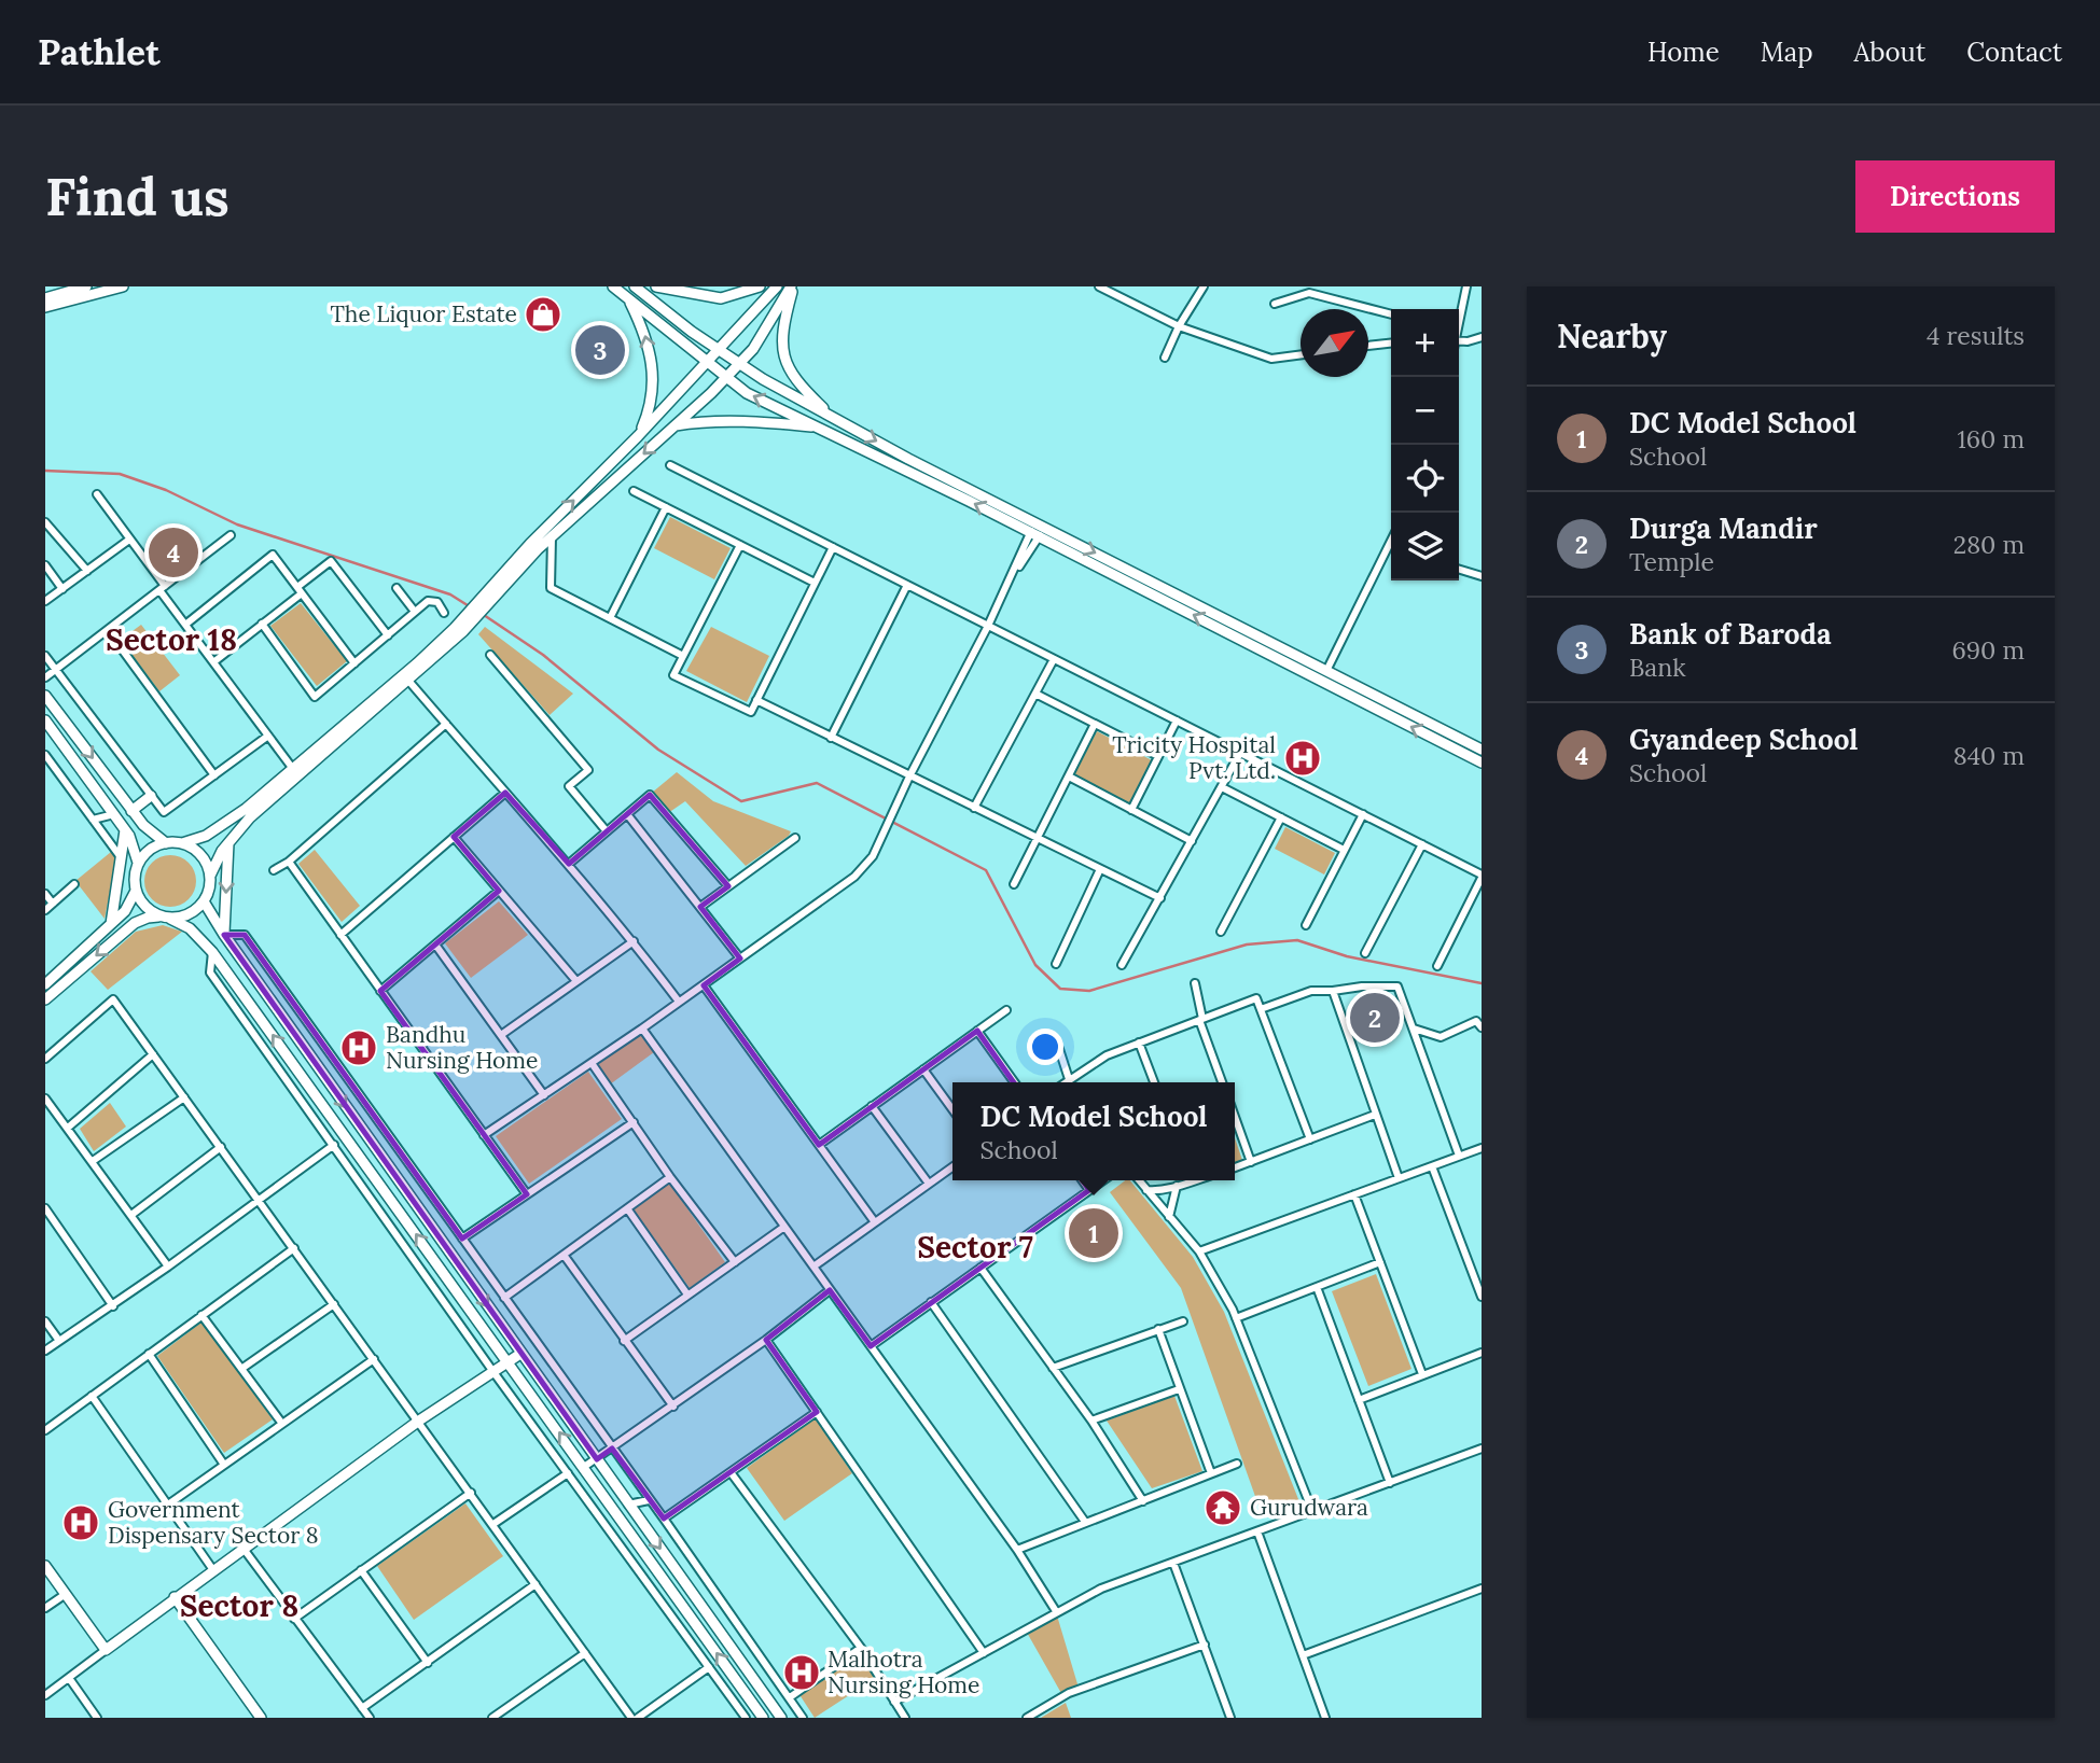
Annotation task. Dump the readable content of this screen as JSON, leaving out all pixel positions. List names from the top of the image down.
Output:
{
  "districts": ["Sector 18", "Sector 7", "Sector 8"],
  "places": {
    "shop": ["The Liquor Estate"],
    "hospital": [
      "Tricity Hospital Pvt. Ltd.",
      "Bandhu Nursing Home",
      "Government Dispensary Sector 8",
      "Malhotra Nursing Home"
    ],
    "temple": ["Gurudwara"]
  },
  "north": "top right",
  "page": {
    "header": "Pathlet",
    "nav": [
      "Home",
      "Map",
      "About",
      "Contact"
    ],
    "buttons": "Directions",
    "title": "Find us",
    "heading": ["Nearby", "4 results"],
    "map_buttons": ["+", "−"],
    "pins": [
      "3",
      "4",
      "2",
      "1"
    ],
    "list": [
      {
        "mark": "1",
        "name": "DC Model School",
        "note": "School",
        "value": "160 m"
      },
      {
        "mark": "2",
        "name": "Durga Mandir",
        "note": "Temple",
        "value": "280 m"
      },
      {
        "mark": "3",
        "name": "Bank of Baroda",
        "note": "Bank",
        "value": "690 m"
      },
      {
        "mark": "4",
        "name": "Gyandeep School",
        "note": "School",
        "value": "840 m"
      }
    ],
    "popup": ["DC Model School", "School"]
  }
}
